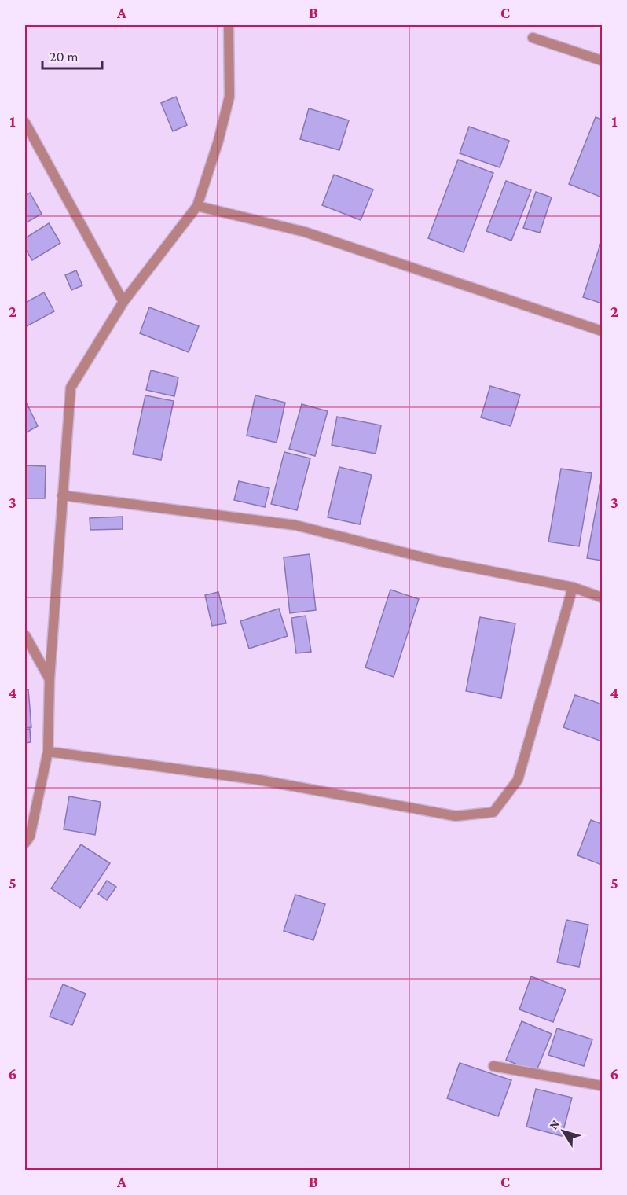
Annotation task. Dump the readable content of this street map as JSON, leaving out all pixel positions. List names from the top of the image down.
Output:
{
  "scale_bar": "20 m",
  "north": "top left",
  "grid": {
    "columns": ["A", "B", "C"],
    "rows": [
      "1",
      "2",
      "3",
      "4",
      "5",
      "6"
    ]
  }
}
